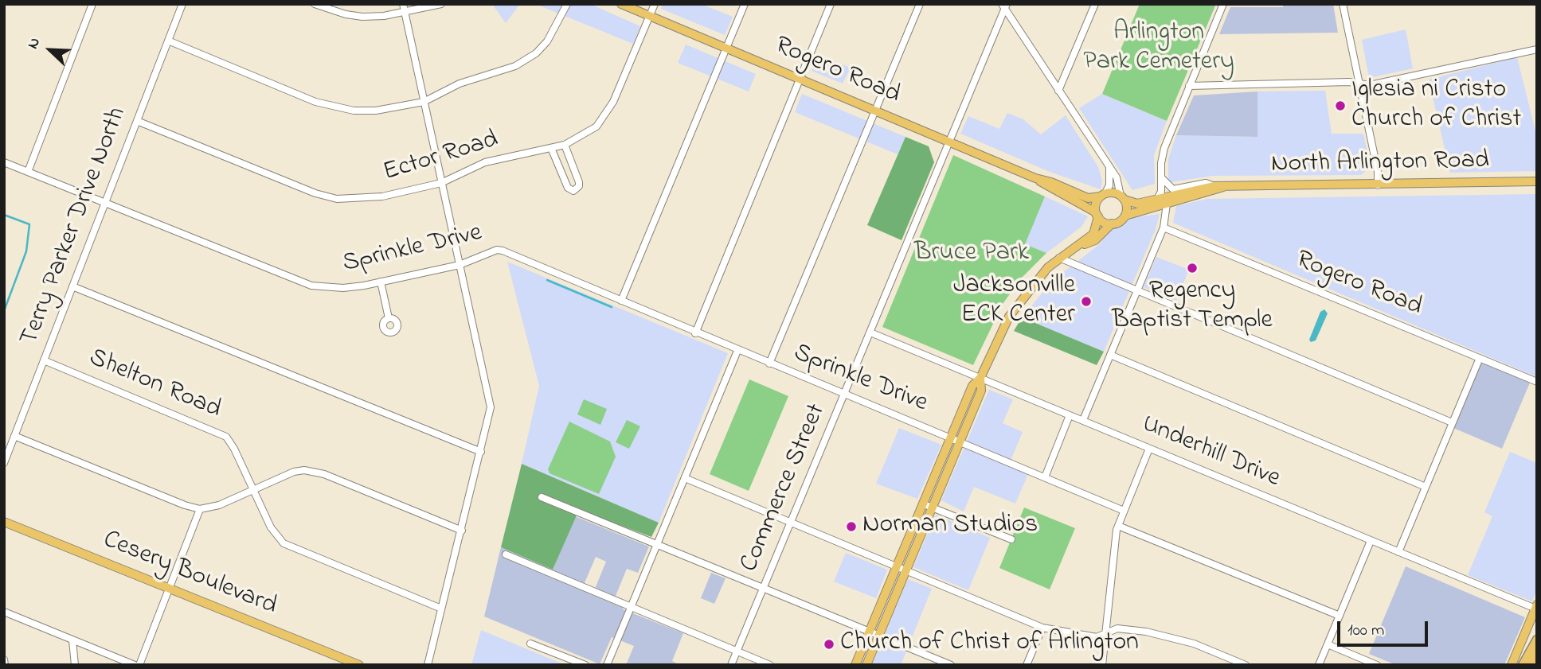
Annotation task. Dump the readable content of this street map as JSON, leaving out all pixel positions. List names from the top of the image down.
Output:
{
  "streets": {
    "main road": ["Rogero Road", "North Arlington Road", "Cesery Boulevard"],
    "street": [
      "Ector Road",
      "Terry Parker Drive North",
      "Sprinkle Drive",
      "Shelton Road",
      "Underhill Drive",
      "Commerce Street"
    ]
  },
  "crossings": [
    ["Rogero Road", "Ector Road"],
    ["Rogero Road", "North Arlington Road"],
    ["Rogero Road", "Commerce Street"],
    ["Ector Road", "Terry Parker Drive North"],
    ["Terry Parker Drive North", "Sprinkle Drive"],
    ["Terry Parker Drive North", "Shelton Road"],
    ["Sprinkle Drive", "Commerce Street"],
    ["Underhill Drive", "Commerce Street"]
  ],
  "parks": ["Arlington Park Cemetery", "Bruce Park"],
  "places": [
    "Iglesia ni Cristo Church of Christ",
    "Regency Baptist Temple",
    "Jacksonville ECK Center",
    "Norman Studios",
    "Church of Christ of Arlington"
  ],
  "scale_bar": "100 m",
  "north": "top left"
}
